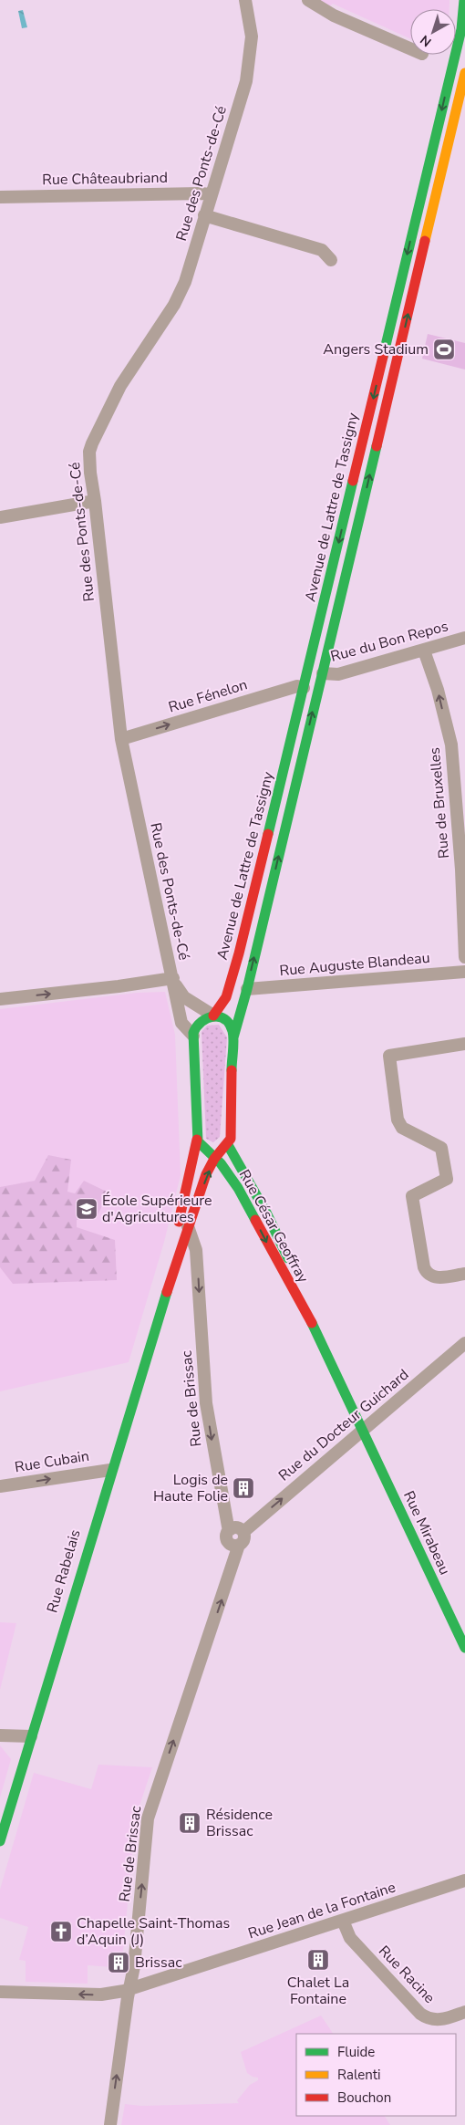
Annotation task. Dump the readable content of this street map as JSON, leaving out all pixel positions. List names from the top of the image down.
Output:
{
  "streets": {
    "street": [
      "Rue des Ponts-de-Cé",
      "Rue Châteaubriand",
      "Avenue de Lattre de Tassigny",
      "Rue du Bon Repos",
      "Rue Fénelon",
      "Rue de Bruxelles",
      "Rue Auguste Blandeau",
      "Rue César Geoffray",
      "Rue de Brissac",
      "Rue du Docteur Guichard",
      "Rue Cubain",
      "Rue Mirabeau",
      "Rue Rabelais",
      "Rue Jean de la Fontaine",
      "Rue Racine"
    ]
  },
  "crossings": [
    ["Rue des Ponts-de-Cé", "Rue Châteaubriand"],
    ["Rue des Ponts-de-Cé", "Avenue de Lattre de Tassigny"],
    ["Rue des Ponts-de-Cé", "Rue Fénelon"],
    ["Rue des Ponts-de-Cé", "Rue Rabelais"],
    ["Avenue de Lattre de Tassigny", "Rue du Bon Repos"],
    ["Avenue de Lattre de Tassigny", "Rue Fénelon"],
    ["Avenue de Lattre de Tassigny", "Rue Auguste Blandeau"],
    ["Rue du Bon Repos", "Rue de Bruxelles"],
    ["Rue César Geoffray", "Rue du Docteur Guichard"],
    ["Rue César Geoffray", "Rue Mirabeau"],
    ["Rue César Geoffray", "Rue Rabelais"],
    ["Rue de Brissac", "Rue du Docteur Guichard"],
    ["Rue de Brissac", "Rue Rabelais"],
    ["Rue de Brissac", "Rue Jean de la Fontaine"],
    ["Rue du Docteur Guichard", "Rue Mirabeau"],
    ["Rue Cubain", "Rue Rabelais"],
    ["Rue Jean de la Fontaine", "Rue Racine"]
  ],
  "one_way": [
    "Rue Fénelon",
    "Rue de Bruxelles",
    "Rue du Docteur Guichard",
    "Rue Cubain"
  ],
  "places": {
    "sports": ["Angers Stadium"],
    "school or university": ["École Supérieure d'Agricultures"],
    "building": [
      "Logis de Haute Folie",
      "Résidence Brissac",
      "Chalet La Fontaine",
      "Brissac"
    ],
    "church": ["Chapelle Saint-Thomas d’Aquin (J)"]
  },
  "legend": ["Fluide", "Ralenti", "Bouchon"],
  "north": "bottom left"
}
